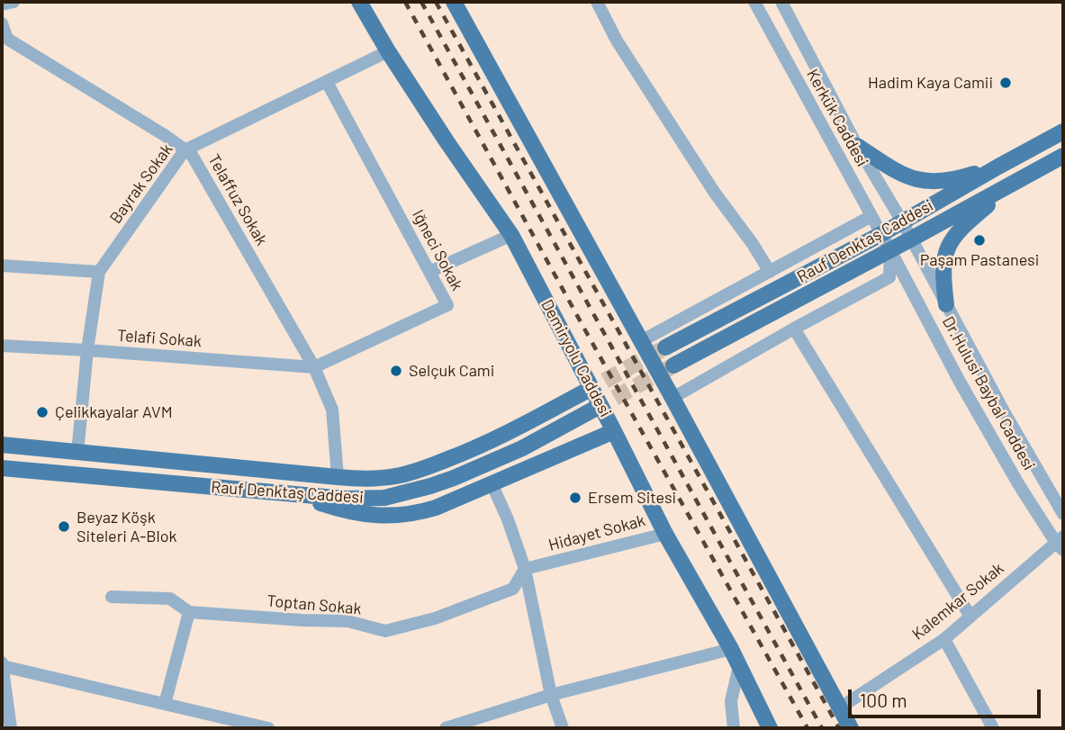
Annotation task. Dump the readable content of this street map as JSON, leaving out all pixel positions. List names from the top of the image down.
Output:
{
  "streets": {
    "main road": ["Rauf Denktaş Caddesi", "Demiryolu Caddesi"],
    "street": [
      "Kerkük Caddesi",
      "Bayrak Sokak",
      "Telaffuz Sokak",
      "Iğneci Sokak",
      "Telafi Sokak",
      "Dr.Hulusi Baybal Caddesi",
      "Hidayet Sokak",
      "Kalemkar Sokak",
      "Toptan Sokak"
    ]
  },
  "crossings": [
    ["Kerkük Caddesi", "Rauf Denktaş Caddesi"],
    ["Kerkük Caddesi", "Dr.Hulusi Baybal Caddesi"],
    ["Bayrak Sokak", "Telaffuz Sokak"],
    ["Bayrak Sokak", "Rauf Denktaş Caddesi"],
    ["Bayrak Sokak", "Iğneci Sokak"],
    ["Bayrak Sokak", "Telafi Sokak"],
    ["Bayrak Sokak", "Demiryolu Caddesi"],
    ["Telaffuz Sokak", "Rauf Denktaş Caddesi"],
    ["Telaffuz Sokak", "Iğneci Sokak"],
    ["Telaffuz Sokak", "Telafi Sokak"],
    ["Rauf Denktaş Caddesi", "Dr.Hulusi Baybal Caddesi"],
    ["Iğneci Sokak", "Telafi Sokak"],
    ["Demiryolu Caddesi", "Hidayet Sokak"],
    ["Dr.Hulusi Baybal Caddesi", "Kalemkar Sokak"],
    ["Hidayet Sokak", "Toptan Sokak"]
  ],
  "places": [
    "Hadim Kaya Camii",
    "Paşam Pastanesi",
    "Selçuk Cami",
    "Çelikkayalar AVM",
    "Ersem Sitesi",
    "Beyaz Köşk Siteleri A-Blok"
  ],
  "scale_bar": "100 m"
}
